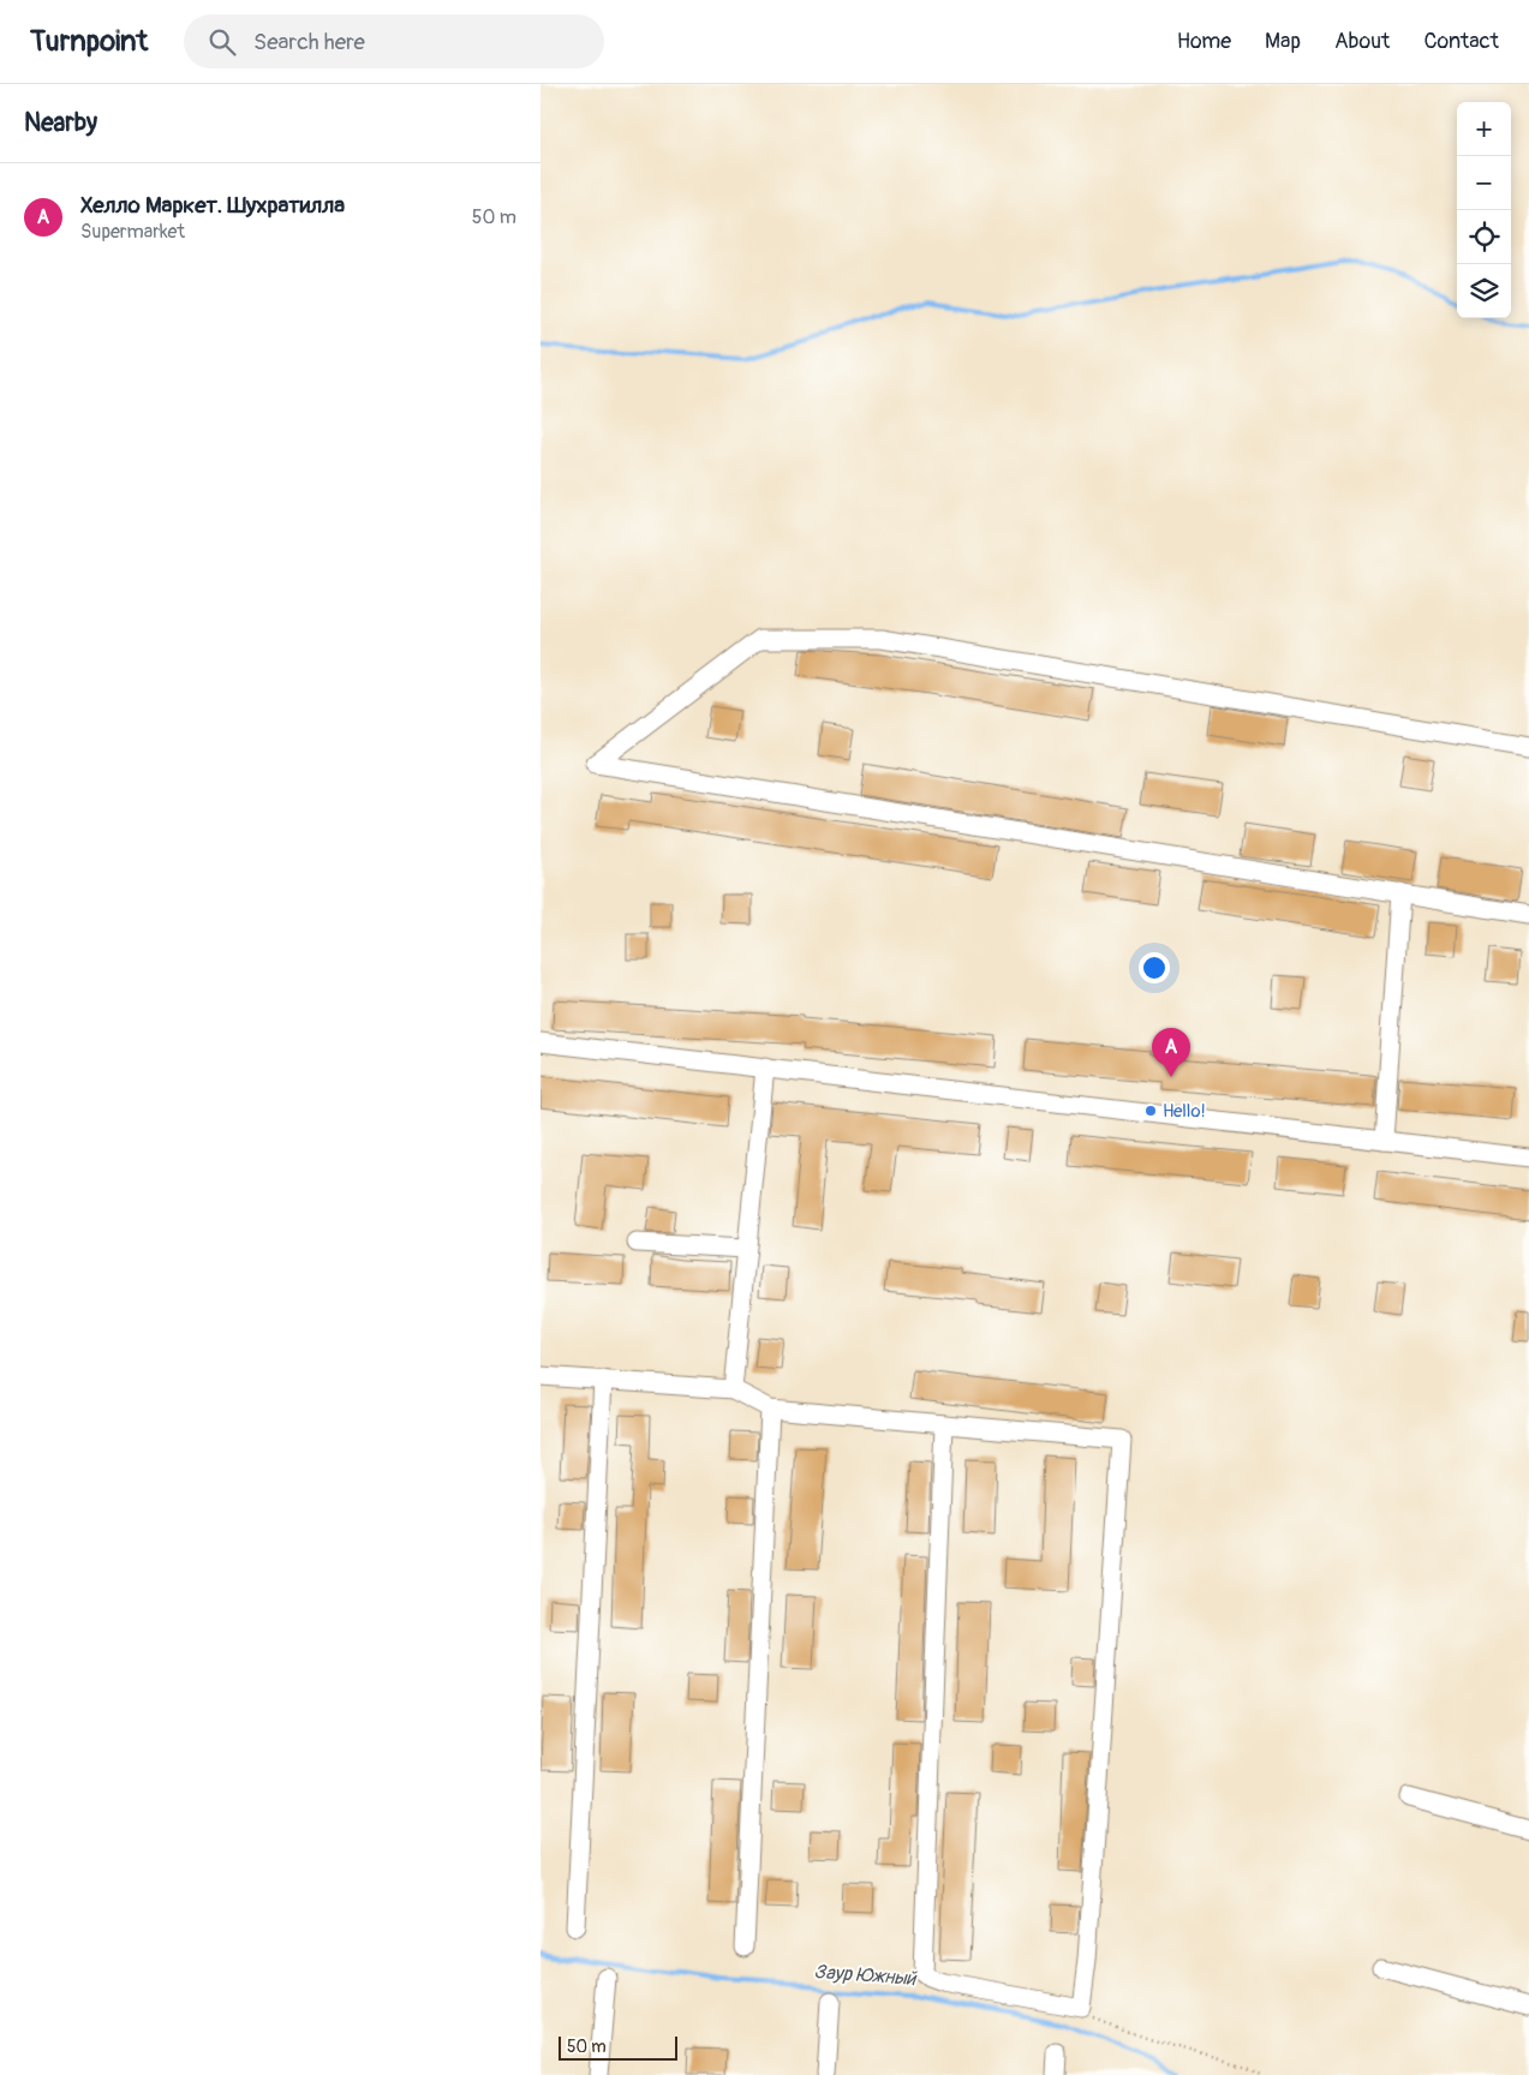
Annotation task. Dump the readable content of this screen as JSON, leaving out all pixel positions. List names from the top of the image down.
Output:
{
  "water": ["Заур Южный"],
  "places": ["Hello!"],
  "scale_bar": "50 m",
  "page": {
    "header": "Turnpoint",
    "search": "Search here",
    "nav": [
      "Home",
      "Map",
      "About",
      "Contact"
    ],
    "heading": "Nearby",
    "map_buttons": ["+", "−"],
    "list": [
      {
        "mark": "A",
        "name": "Хелло Маркет. Шухратилла",
        "note": "Supermarket",
        "value": "50 m"
      }
    ],
    "pins": "A",
    "scale": "50 m"
  }
}
